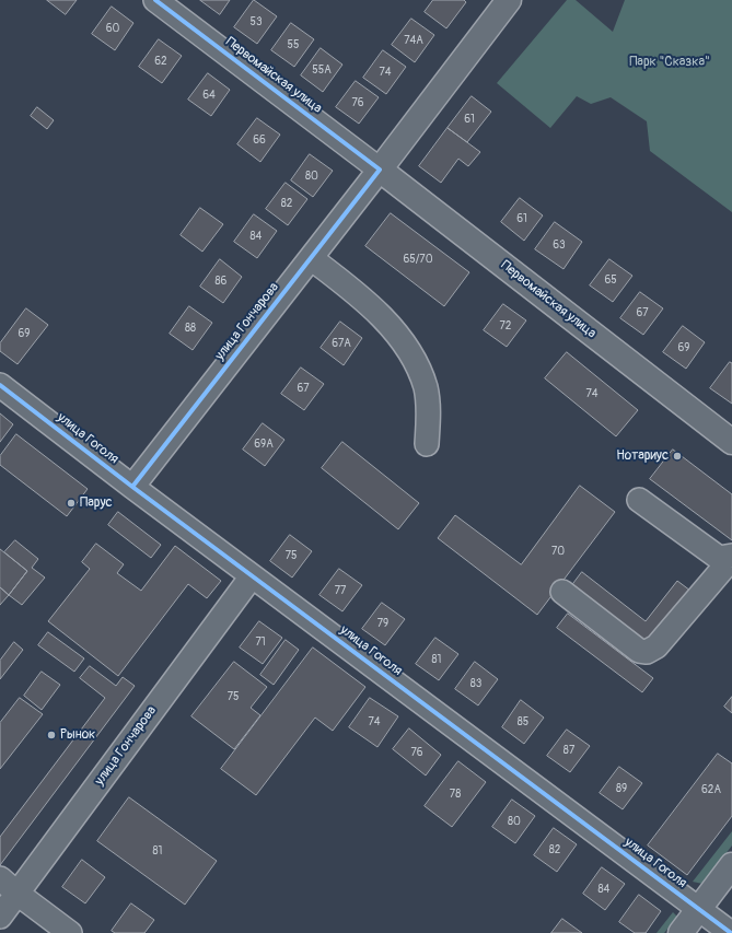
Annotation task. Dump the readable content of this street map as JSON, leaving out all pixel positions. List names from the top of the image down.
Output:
{
  "streets": {
    "main road": ["Первомайская улица", "улица Гончарова"],
    "street": ["улица Гоголя"]
  },
  "crossings": [
    ["Первомайская улица", "улица Гончарова"],
    ["улица Гончарова", "улица Гоголя"]
  ],
  "parks": ["Парк \"Сказка\""],
  "places": ["Нотариус", "Парус", "Рынок"],
  "house_numbers": [
    "53",
    "60",
    "74А",
    "55",
    "62",
    "55А",
    "74",
    "64",
    "76",
    "61",
    "66",
    "80",
    "82",
    "61",
    "84",
    "63",
    "65/70",
    "65",
    "86",
    "67",
    "72",
    "88",
    "69",
    "67А",
    "69",
    "67",
    "74",
    "69А",
    "70",
    "75",
    "77",
    "79",
    "71",
    "81",
    "83",
    "75",
    "74",
    "85",
    "87",
    "76",
    "89",
    "62А",
    "78",
    "80",
    "82",
    "81",
    "84"
  ]
}
